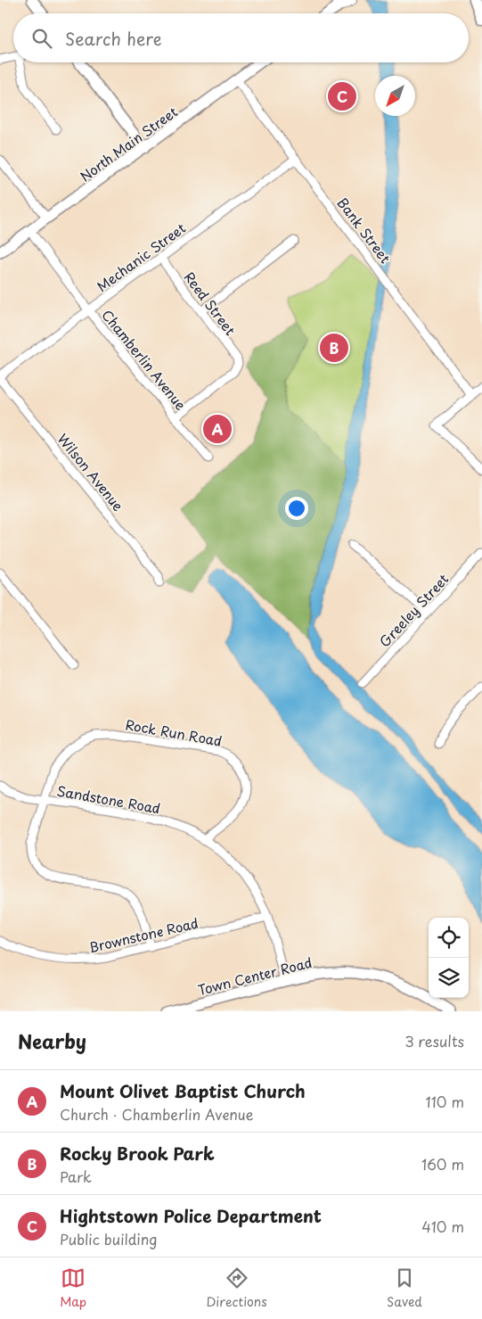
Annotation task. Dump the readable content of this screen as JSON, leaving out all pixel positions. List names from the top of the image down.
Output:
{
  "streets": {
    "street": [
      "North Main Street",
      "Bank Street",
      "Mechanic Street",
      "Reed Street",
      "Chamberlin Avenue",
      "Wilson Avenue",
      "Greeley Street",
      "Rock Run Road",
      "Sandstone Road",
      "Brownstone Road",
      "Town Center Road"
    ]
  },
  "crossings": [
    ["North Main Street", "Bank Street"],
    ["North Main Street", "Chamberlin Avenue"],
    ["Bank Street", "Mechanic Street"],
    ["Mechanic Street", "Reed Street"],
    ["Mechanic Street", "Chamberlin Avenue"],
    ["Mechanic Street", "Wilson Avenue"],
    ["Reed Street", "Chamberlin Avenue"],
    ["Rock Run Road", "Sandstone Road"],
    ["Rock Run Road", "Brownstone Road"],
    ["Sandstone Road", "Brownstone Road"],
    ["Sandstone Road", "Town Center Road"]
  ],
  "north": "bottom left",
  "page": {
    "search": "Search here",
    "pins": ["C", "B", "A"],
    "heading": ["Nearby", "3 results"],
    "list": [
      {
        "mark": "A",
        "name": "Mount Olivet Baptist Church",
        "note": "Church · Chamberlin Avenue",
        "value": "110 m"
      },
      {
        "mark": "B",
        "name": "Rocky Brook Park",
        "note": "Park",
        "value": "160 m"
      },
      {
        "mark": "C",
        "name": "Hightstown Police Department",
        "note": "Public building",
        "value": "410 m"
      }
    ],
    "nav": ["Map", "Directions", "Saved"]
  }
}
